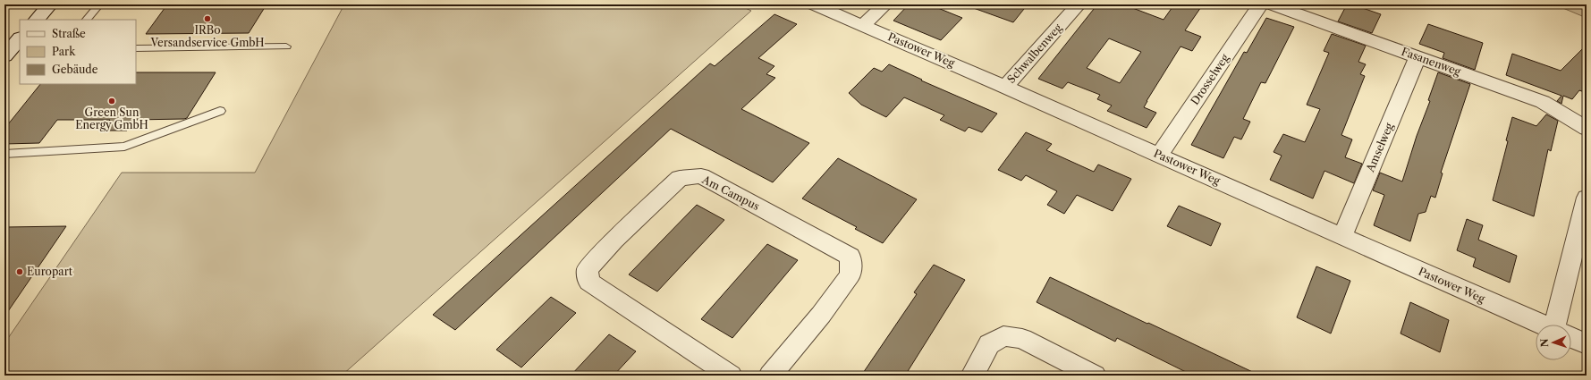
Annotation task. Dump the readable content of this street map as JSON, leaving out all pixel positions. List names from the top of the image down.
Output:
{
  "streets": {
    "street": [
      "Pastower Weg",
      "Schwalbenweg",
      "Fasanenweg",
      "Drosselweg",
      "Amselweg",
      "Am Campus"
    ]
  },
  "crossings": [
    ["Pastower Weg", "Schwalbenweg"],
    ["Pastower Weg", "Drosselweg"],
    ["Pastower Weg", "Amselweg"],
    ["Fasanenweg", "Amselweg"]
  ],
  "places": ["IRBo Versandservice GmbH", "Green Sun Energy GmbH", "Europart"],
  "legend": ["Straße", "Park", "Gebäude"],
  "north": "left"
}
